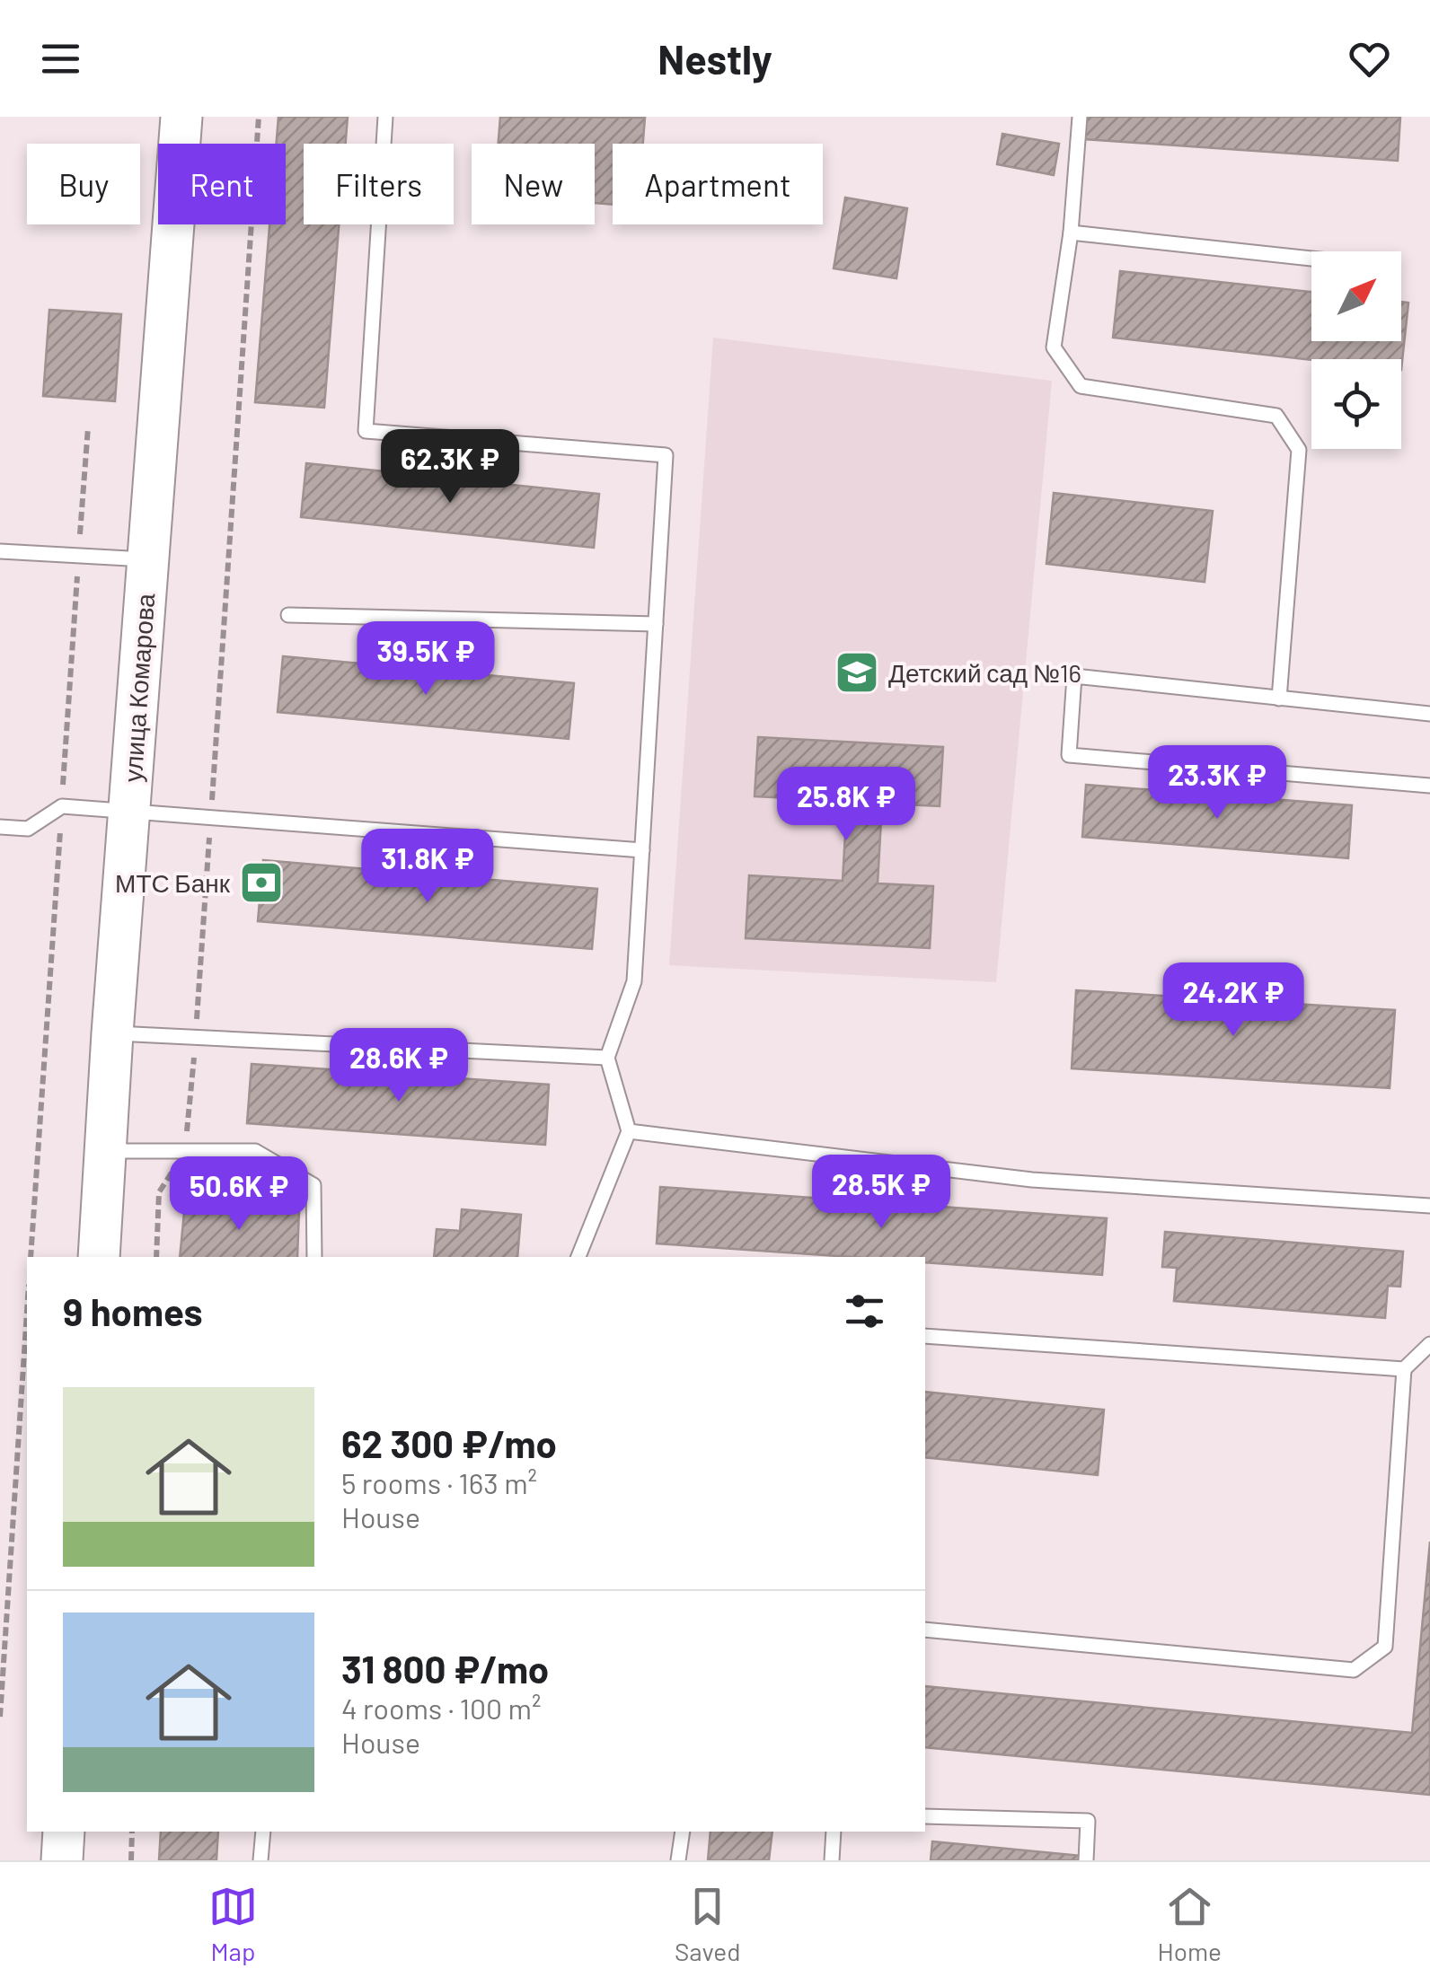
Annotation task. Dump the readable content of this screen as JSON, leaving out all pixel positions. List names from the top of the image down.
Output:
{
  "streets": {
    "street": ["улица Комарова"]
  },
  "places": {
    "school or university": ["Детский сад №16"],
    "bank": ["МТС Банк"]
  },
  "north": "top right",
  "page": {
    "header": "Nestly",
    "chip": [
      "Buy",
      "Rent",
      "Filters",
      "New",
      "Apartment"
    ],
    "price": [
      "62.3K ₽",
      "39.5K ₽",
      "23.3K ₽",
      "25.8K ₽",
      "31.8K ₽",
      "24.2K ₽",
      "28.6K ₽",
      "28.5K ₽",
      "50.6K ₽"
    ],
    "heading": "9 homes",
    "list": [
      {
        "name": "62 300 ₽/mo",
        "note": "5 rooms · 163 m² · House"
      },
      {
        "name": "31 800 ₽/mo",
        "note": "4 rooms · 100 m² · House"
      }
    ],
    "tabs": ["Map", "Saved", "Home"]
  }
}
